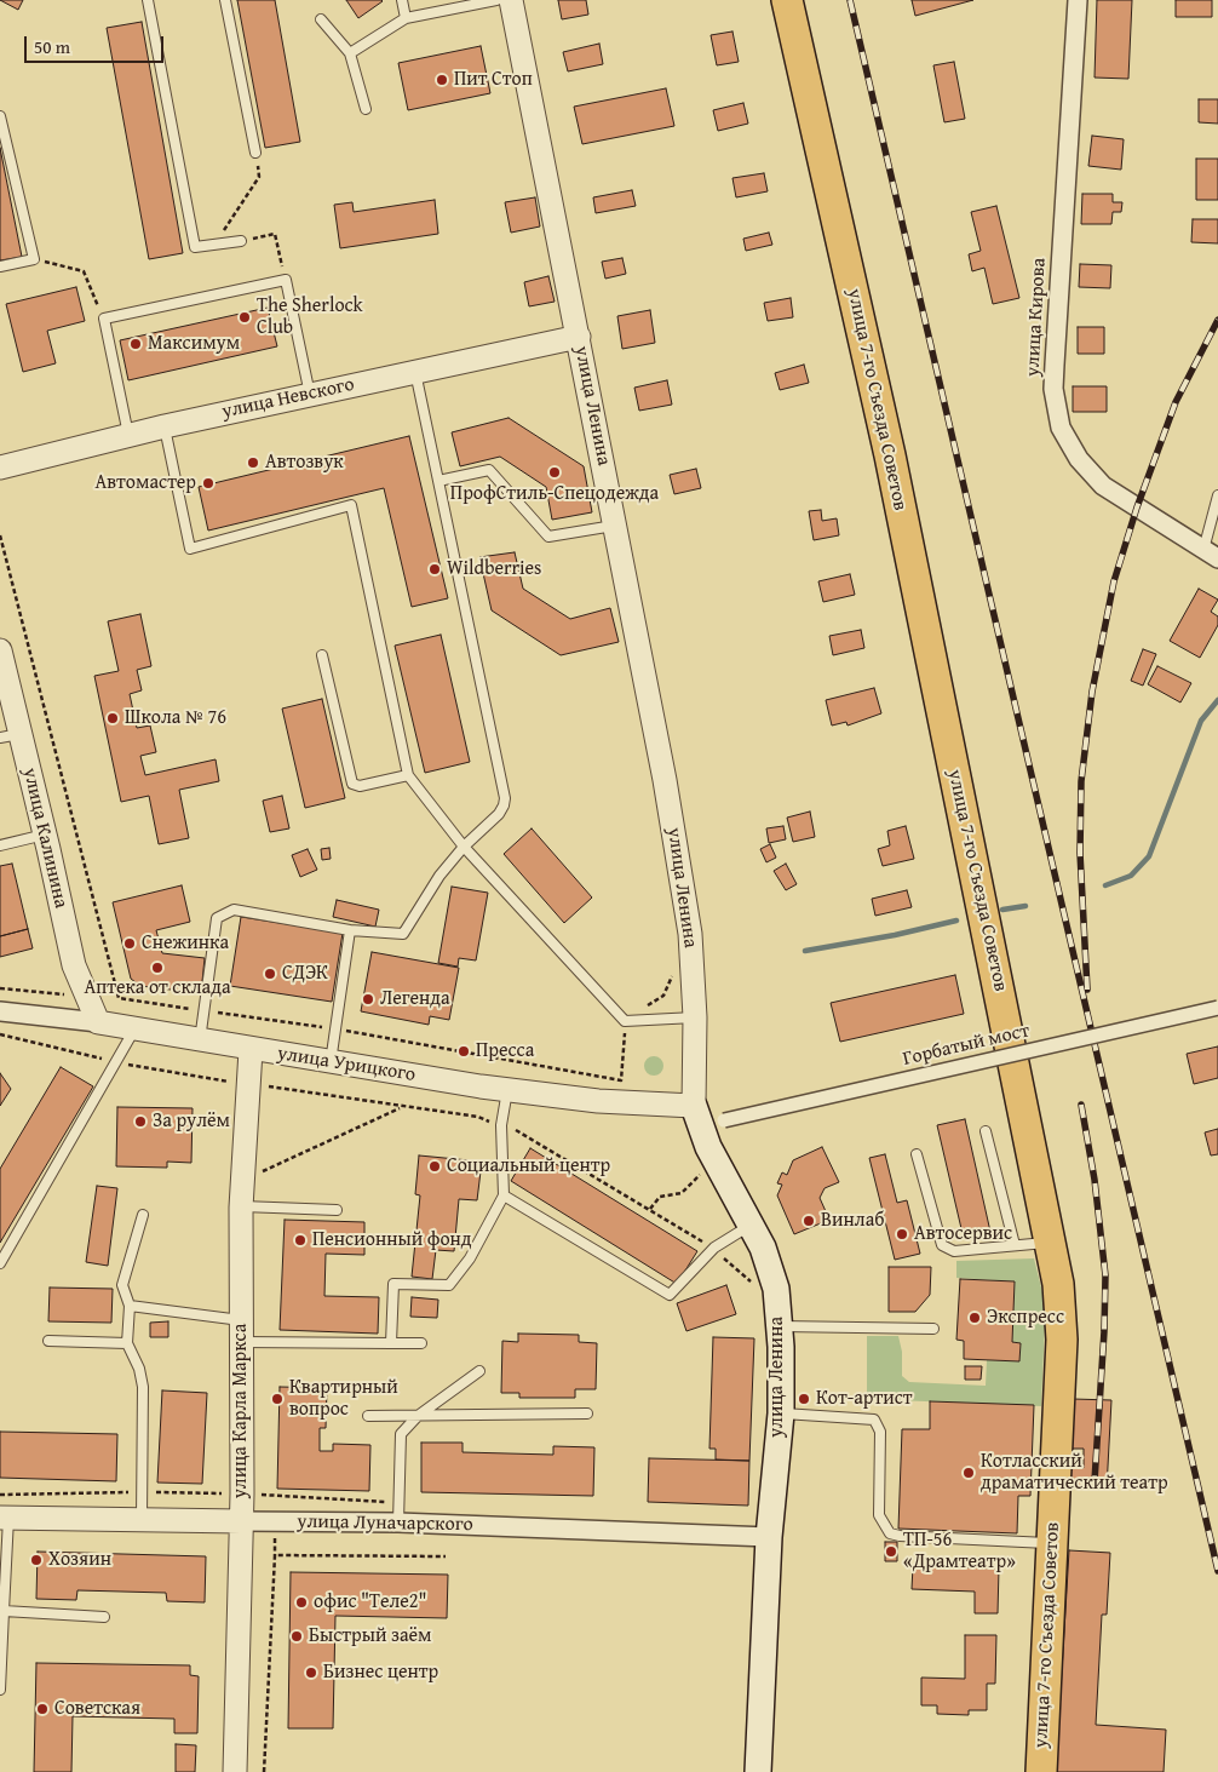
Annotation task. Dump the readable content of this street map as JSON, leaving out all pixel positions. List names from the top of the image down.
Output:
{
  "streets": {
    "main road": ["улица 7-го Съезда Советов", "улица Ленина"],
    "street": [
      "улица Кирова",
      "улица Невского",
      "улица Калинина",
      "Горбатый мост",
      "улица Урицкого",
      "улица Карла Маркса",
      "улица Луначарского"
    ]
  },
  "crossings": [
    ["улица Невского", "улица Ленина"],
    ["улица Ленина", "улица Урицкого"],
    ["улица Ленина", "улица Луначарского"],
    ["улица Калинина", "улица Урицкого"],
    ["улица Урицкого", "улица Карла Маркса"],
    ["улица Карла Маркса", "улица Луначарского"]
  ],
  "places": [
    "Пит Стоп",
    "The Sherlock Club",
    "Максимум",
    "Автозвук",
    "ПрофСтиль-Спецодежда",
    "Автомастер",
    "Wildberries",
    "Школа № 76",
    "Снежинка",
    "Аптека от склада",
    "СДЭК",
    "Легенда",
    "Пресса",
    "За рулём",
    "Социальный центр",
    "Винлаб",
    "Автоcервис",
    "Пенсионный фонд",
    "Экспресс",
    "Квартирный вопрос",
    "Кот-артист",
    "Котласский драматический театр",
    "ТП-56 «Драмтеатр»",
    "Хозяин",
    "офис \"Теле2\"",
    "Быстрый заём",
    "Бизнес центр",
    "Советская"
  ],
  "scale_bar": "50 m"
}
